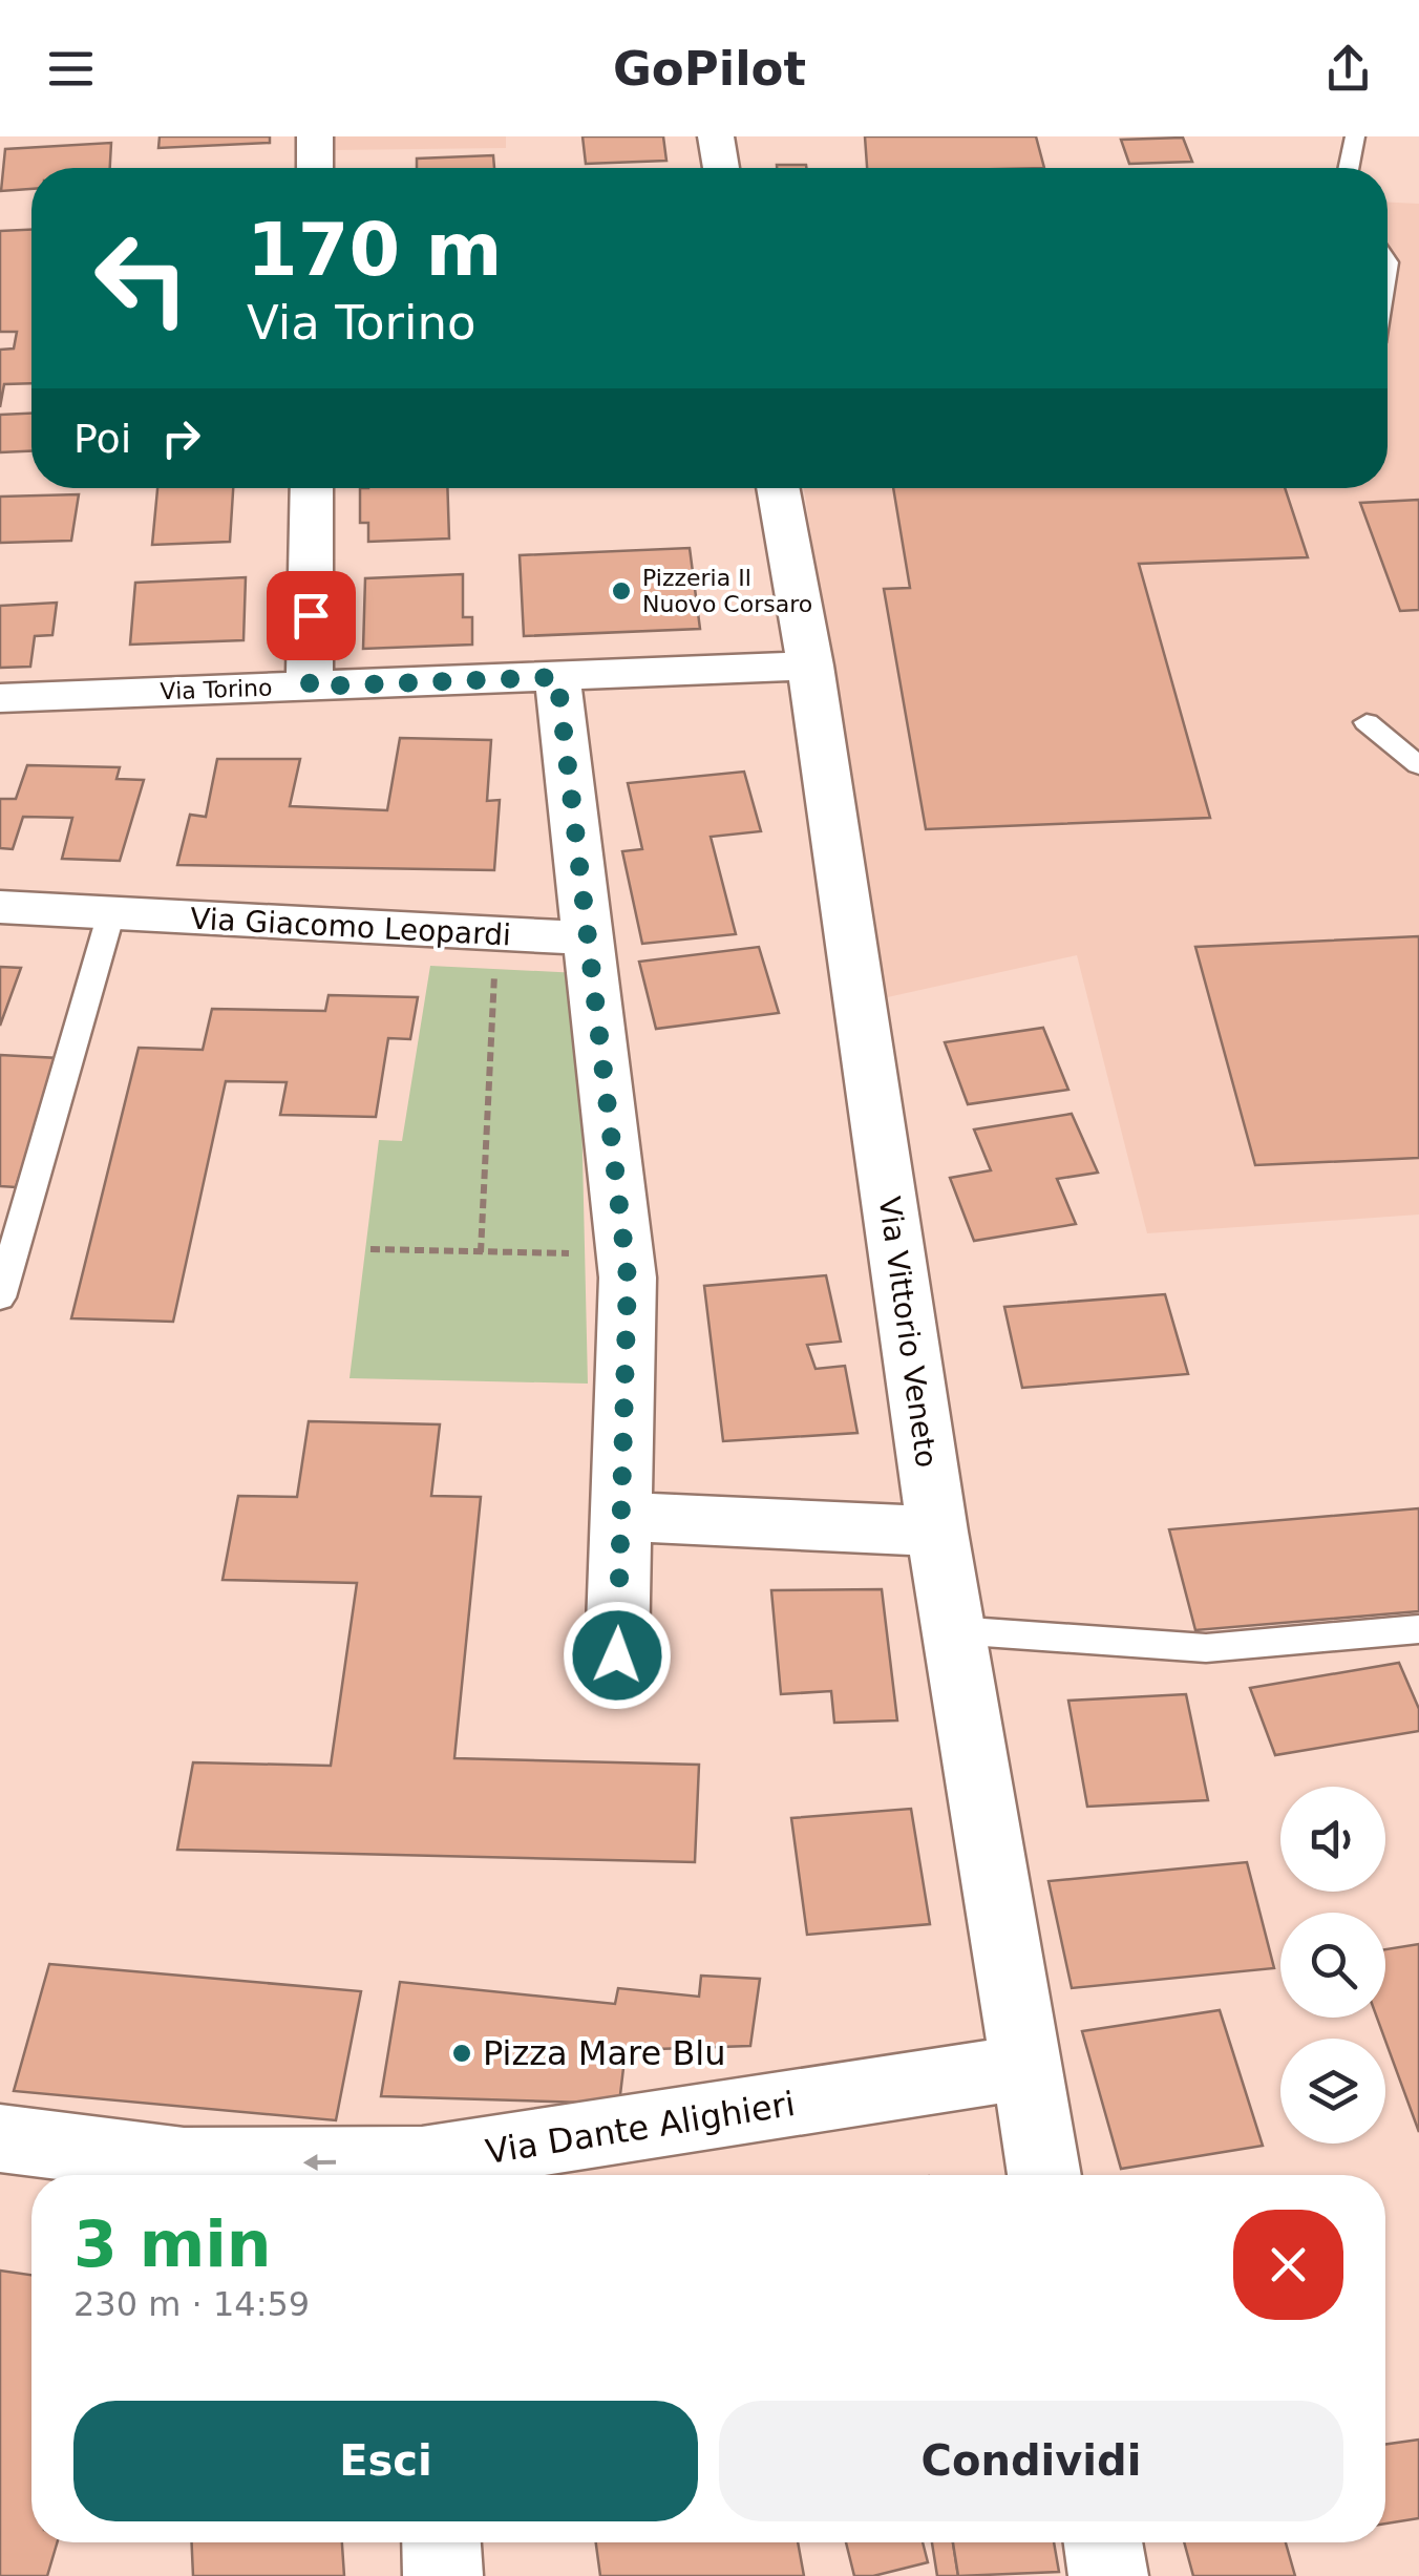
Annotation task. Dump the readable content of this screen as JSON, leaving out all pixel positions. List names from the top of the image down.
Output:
{
  "streets": {
    "street": [
      "Via Torino",
      "Via Giacomo Leopardi",
      "Via Vittorio Veneto",
      "Via Dante Alighieri"
    ]
  },
  "crossings": [
    ["Via Torino", "Via Vittorio Veneto"],
    ["Via Vittorio Veneto", "Via Dante Alighieri"]
  ],
  "one_way": ["Via Dante Alighieri"],
  "places": ["Pizzeria Il Nuovo Corsaro", "Pizza Mare Blu"],
  "page": {
    "header": "GoPilot",
    "turn": ["170 m", "Via Torino"],
    "then": "Poi",
    "heading": ["3 min", "230 m · 14:59"],
    "buttons": ["Esci", "Condividi"]
  }
}
